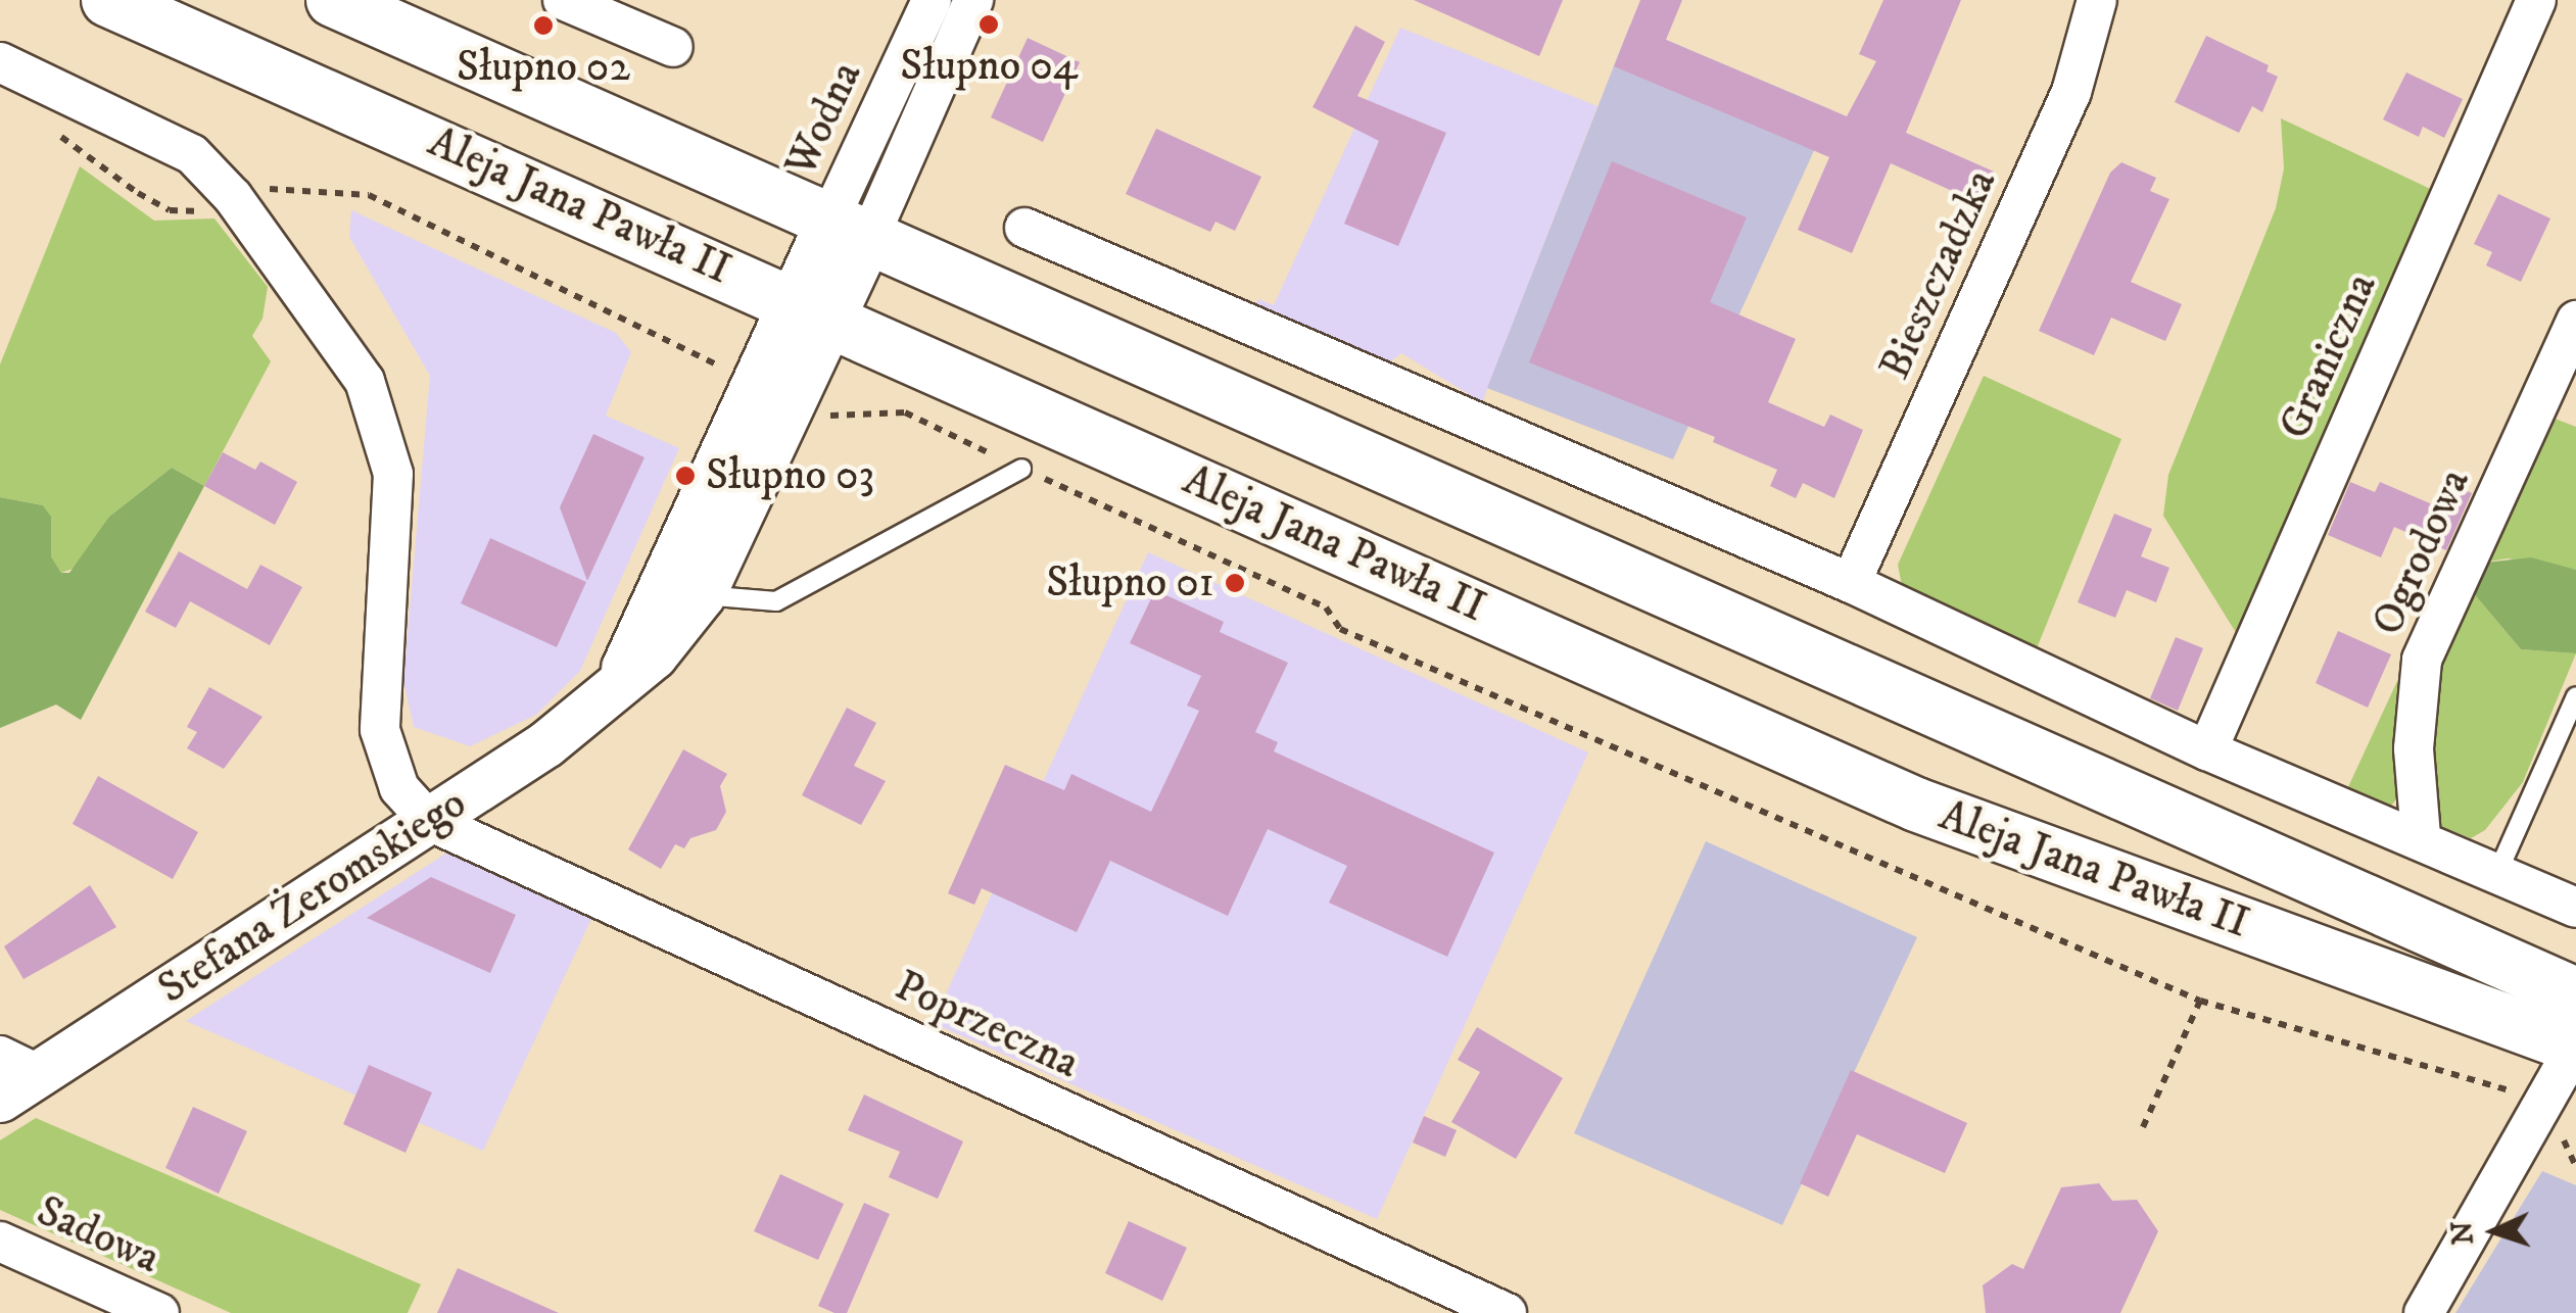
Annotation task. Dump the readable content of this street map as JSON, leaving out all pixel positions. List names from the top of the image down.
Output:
{
  "streets": {
    "main road": ["Aleja Jana Pawła II"],
    "street": [
      "Wodna",
      "Bieszczadzka",
      "Graniczna",
      "Ogrodowa",
      "Stefana Żeromskiego",
      "Poprzeczna",
      "Sadowa"
    ]
  },
  "crossings": [
    ["Wodna", "Aleja Jana Pawła II"],
    ["Aleja Jana Pawła II", "Stefana Żeromskiego"],
    ["Stefana Żeromskiego", "Poprzeczna"]
  ],
  "places": [
    "Słupno 04",
    "Słupno 02",
    "Słupno 03",
    "Słupno 01"
  ],
  "north": "left"
}
